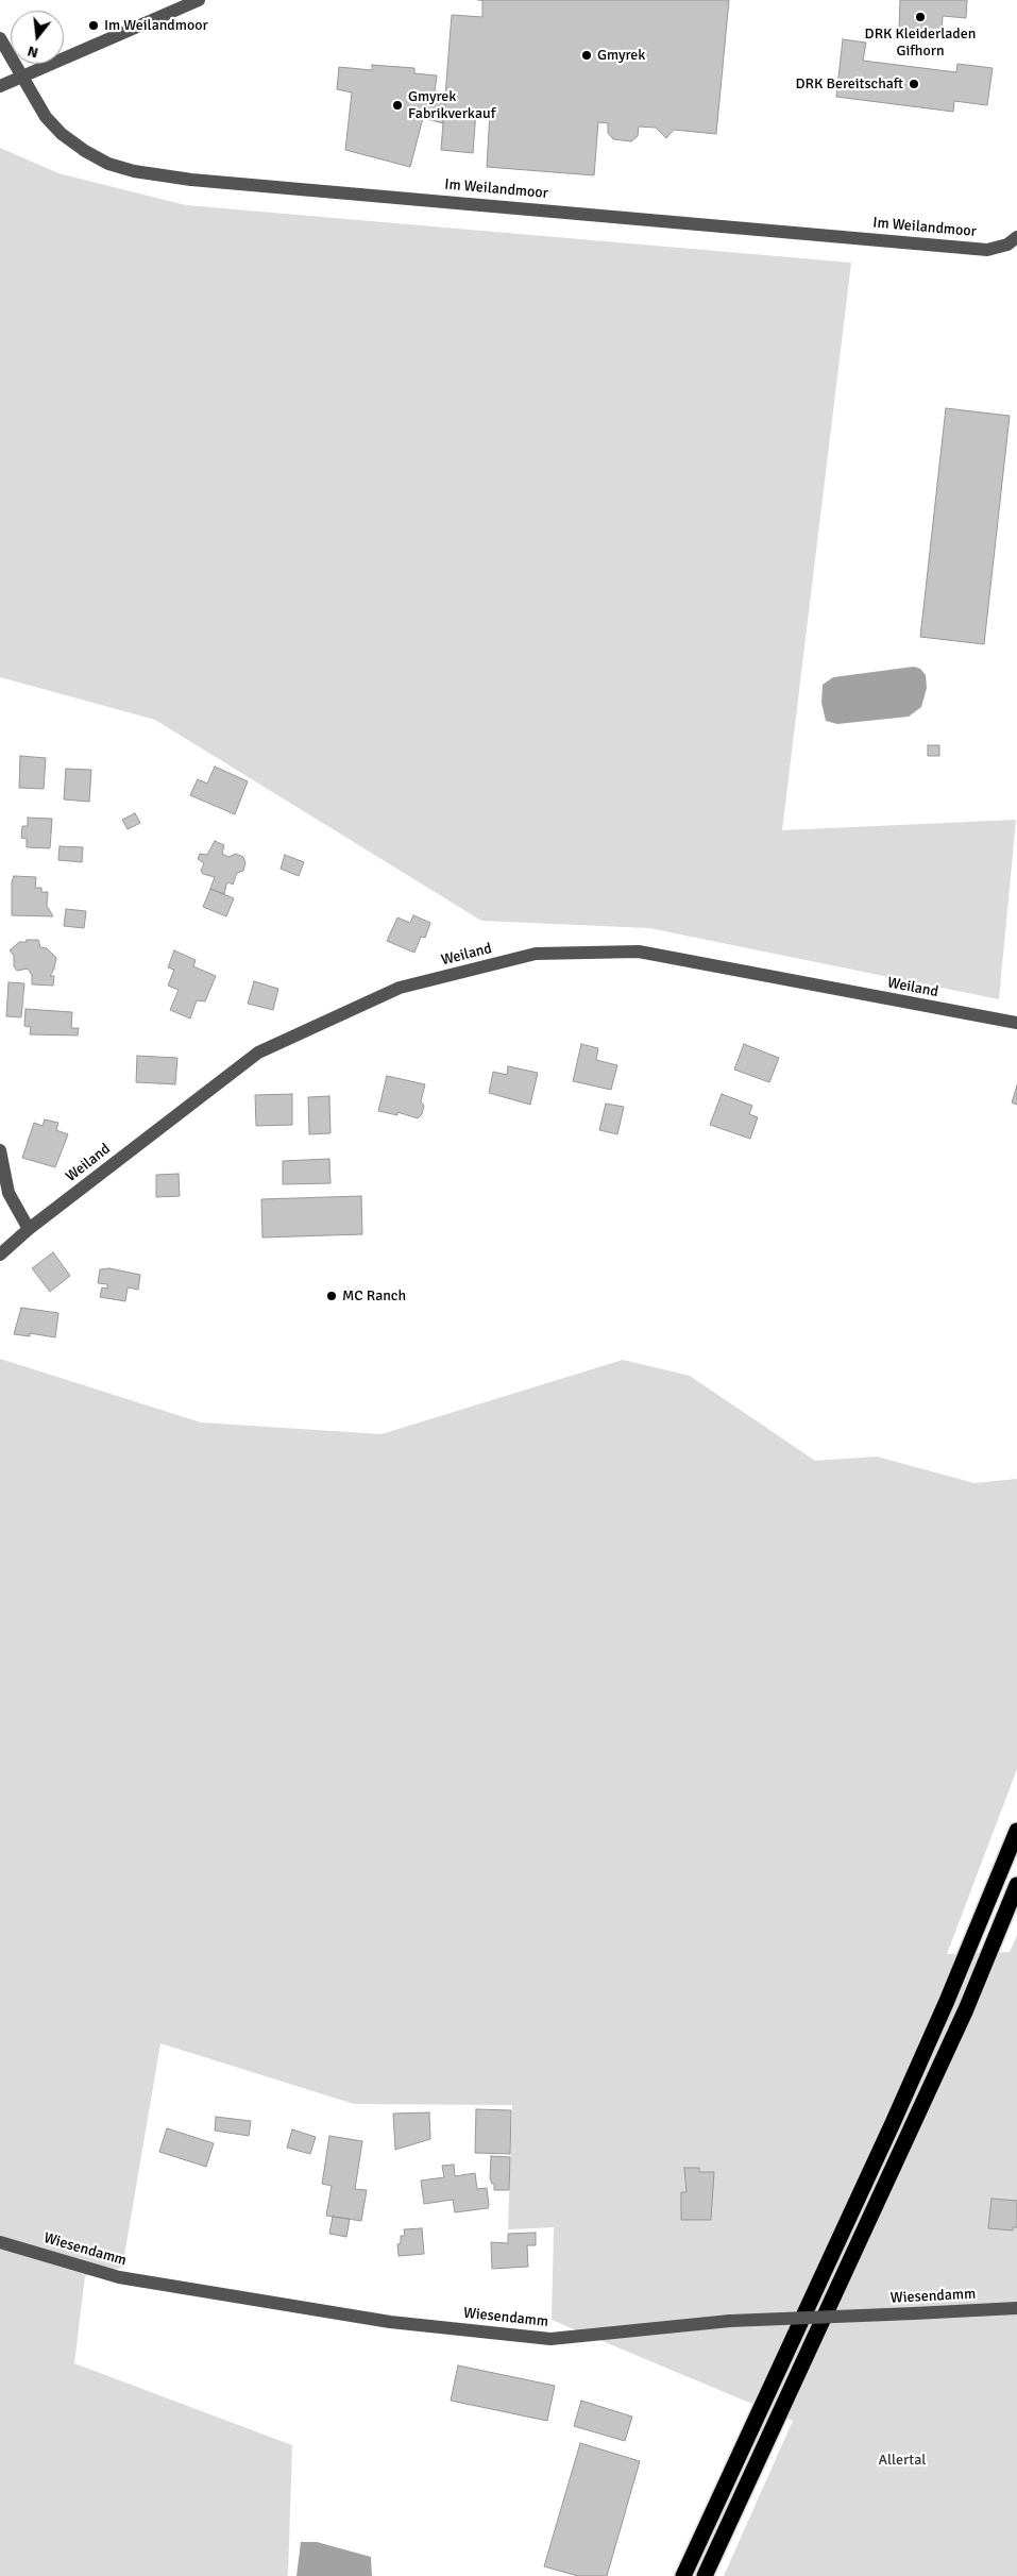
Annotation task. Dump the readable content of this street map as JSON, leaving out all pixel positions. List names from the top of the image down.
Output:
{
  "streets": {
    "street": ["Im Weilandmoor", "Weiland", "Wiesendamm"]
  },
  "parks": ["Allertal"],
  "places": [
    "DRK Kleiderladen Gifhorn",
    "Im Weilandmoor",
    "Gmyrek",
    "DRK Bereitschaft",
    "Gmyrek Fabrikverkauf",
    "MC Ranch"
  ],
  "north": "bottom"
}
